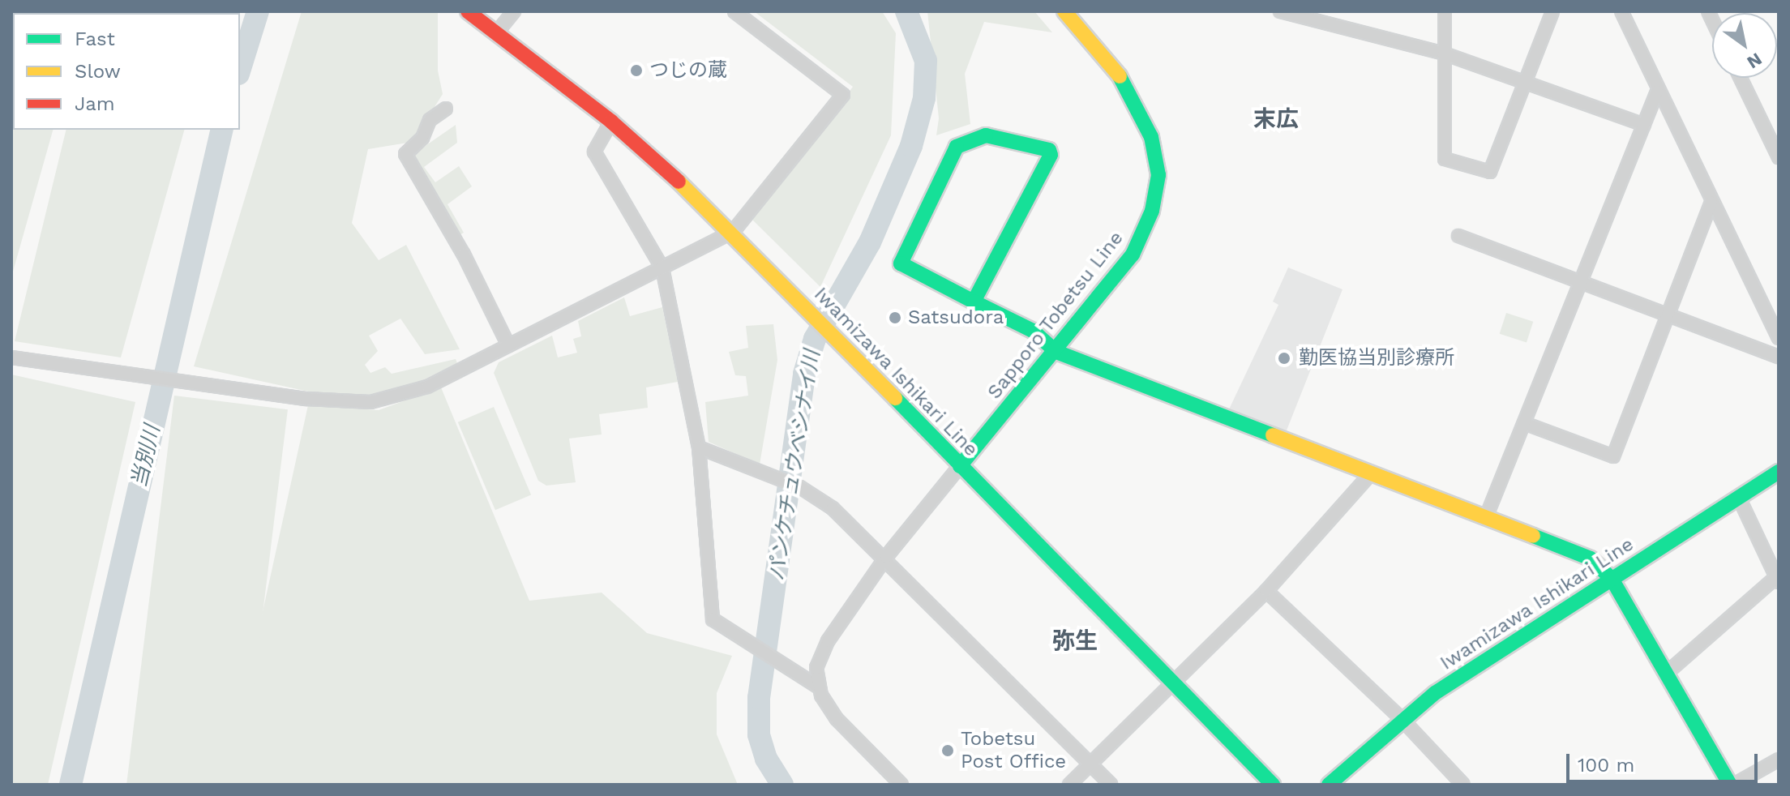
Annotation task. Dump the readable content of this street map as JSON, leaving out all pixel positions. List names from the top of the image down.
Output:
{
  "streets": {
    "main road": ["Sapporo Tobetsu Line", "Iwamizawa Ishikari Line"]
  },
  "crossings": [
    ["Sapporo Tobetsu Line", "Iwamizawa Ishikari Line"]
  ],
  "districts": ["末広", "弥生"],
  "water": ["当別川", "パンケチュウベシナイ川"],
  "places": [
    "つじの蔵",
    "Satsudora",
    "勤医協当別診療所",
    "Tobetsu Post Office"
  ],
  "legend": ["Fast", "Slow", "Jam"],
  "scale_bar": "100 m",
  "north": "bottom right"
}
